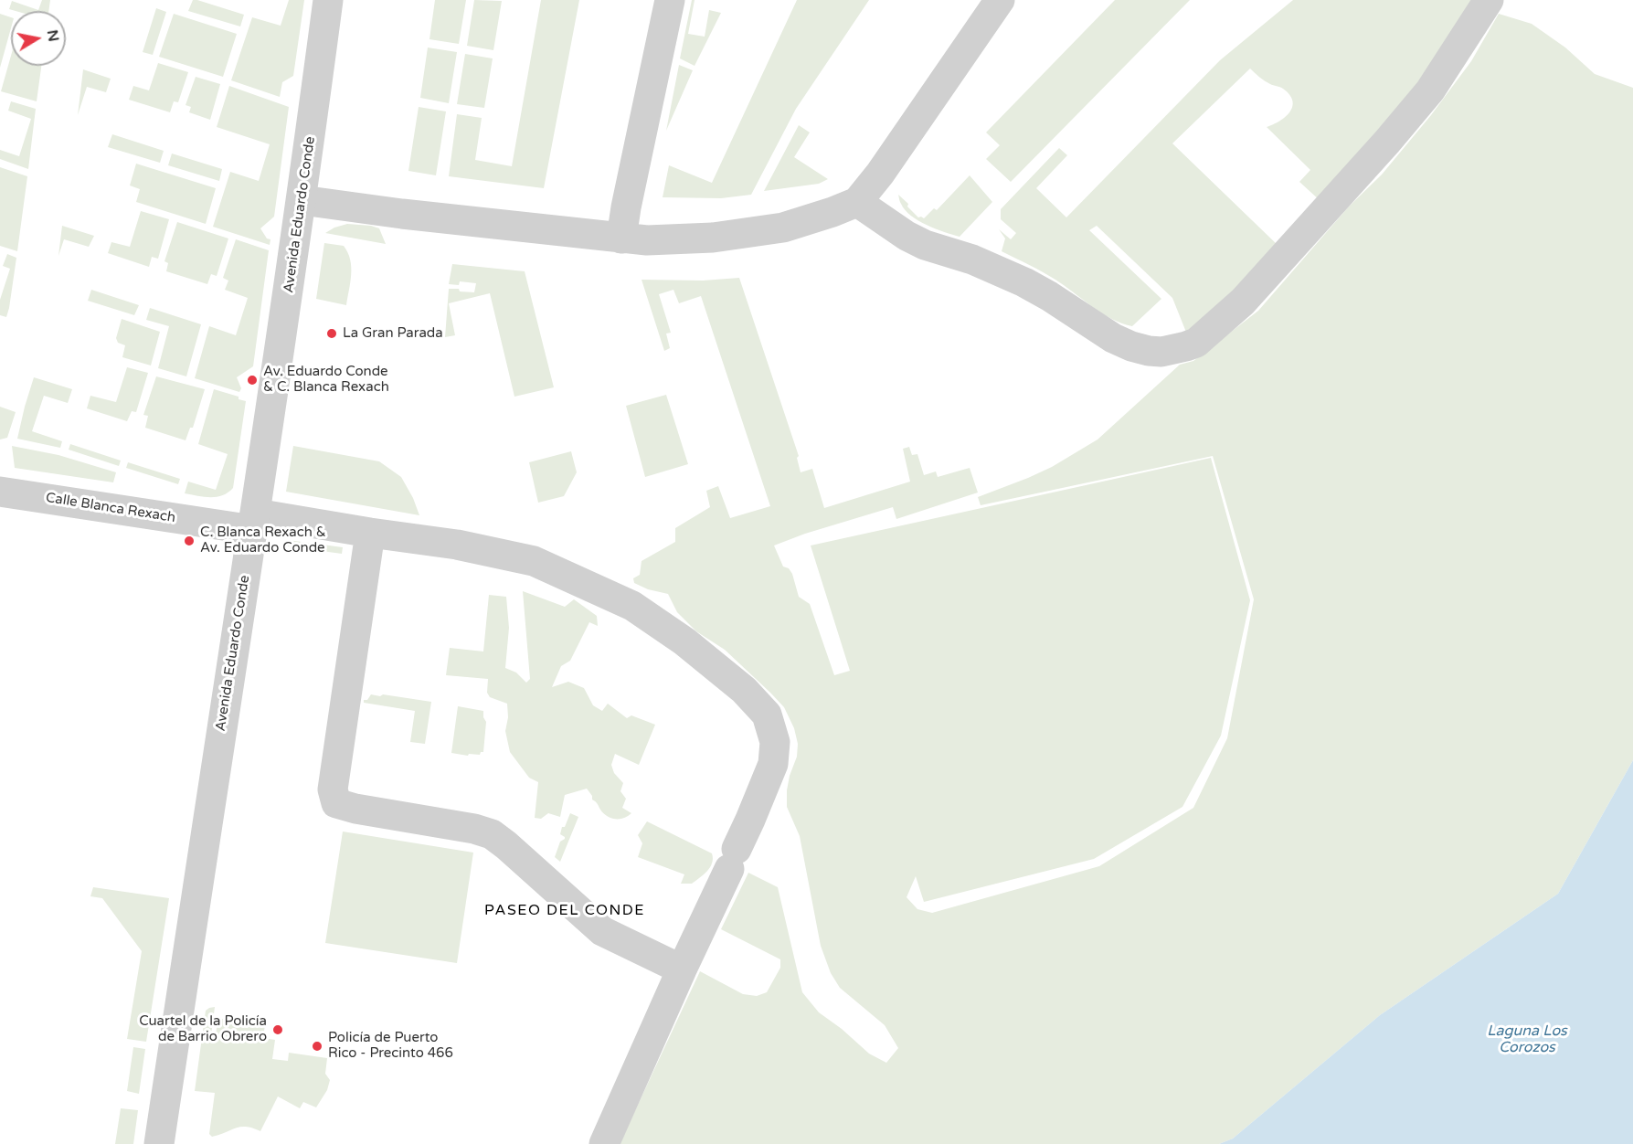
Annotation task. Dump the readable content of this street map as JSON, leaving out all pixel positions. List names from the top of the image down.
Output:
{
  "streets": {
    "street": ["Avenida Eduardo Conde", "Calle Blanca Rexach"]
  },
  "crossings": [
    ["Avenida Eduardo Conde", "Calle Blanca Rexach"]
  ],
  "districts": ["PASEO DEL CONDE"],
  "water": ["Laguna Los Corozos"],
  "places": [
    "La Gran Parada",
    "Av. Eduardo Conde & C. Blanca Rexach",
    "C. Blanca Rexach & Av. Eduardo Conde",
    "Cuartel de la Policía de Barrio Obrero",
    "Policía de Puerto Rico - Precinto 466"
  ],
  "north": "right"
}
